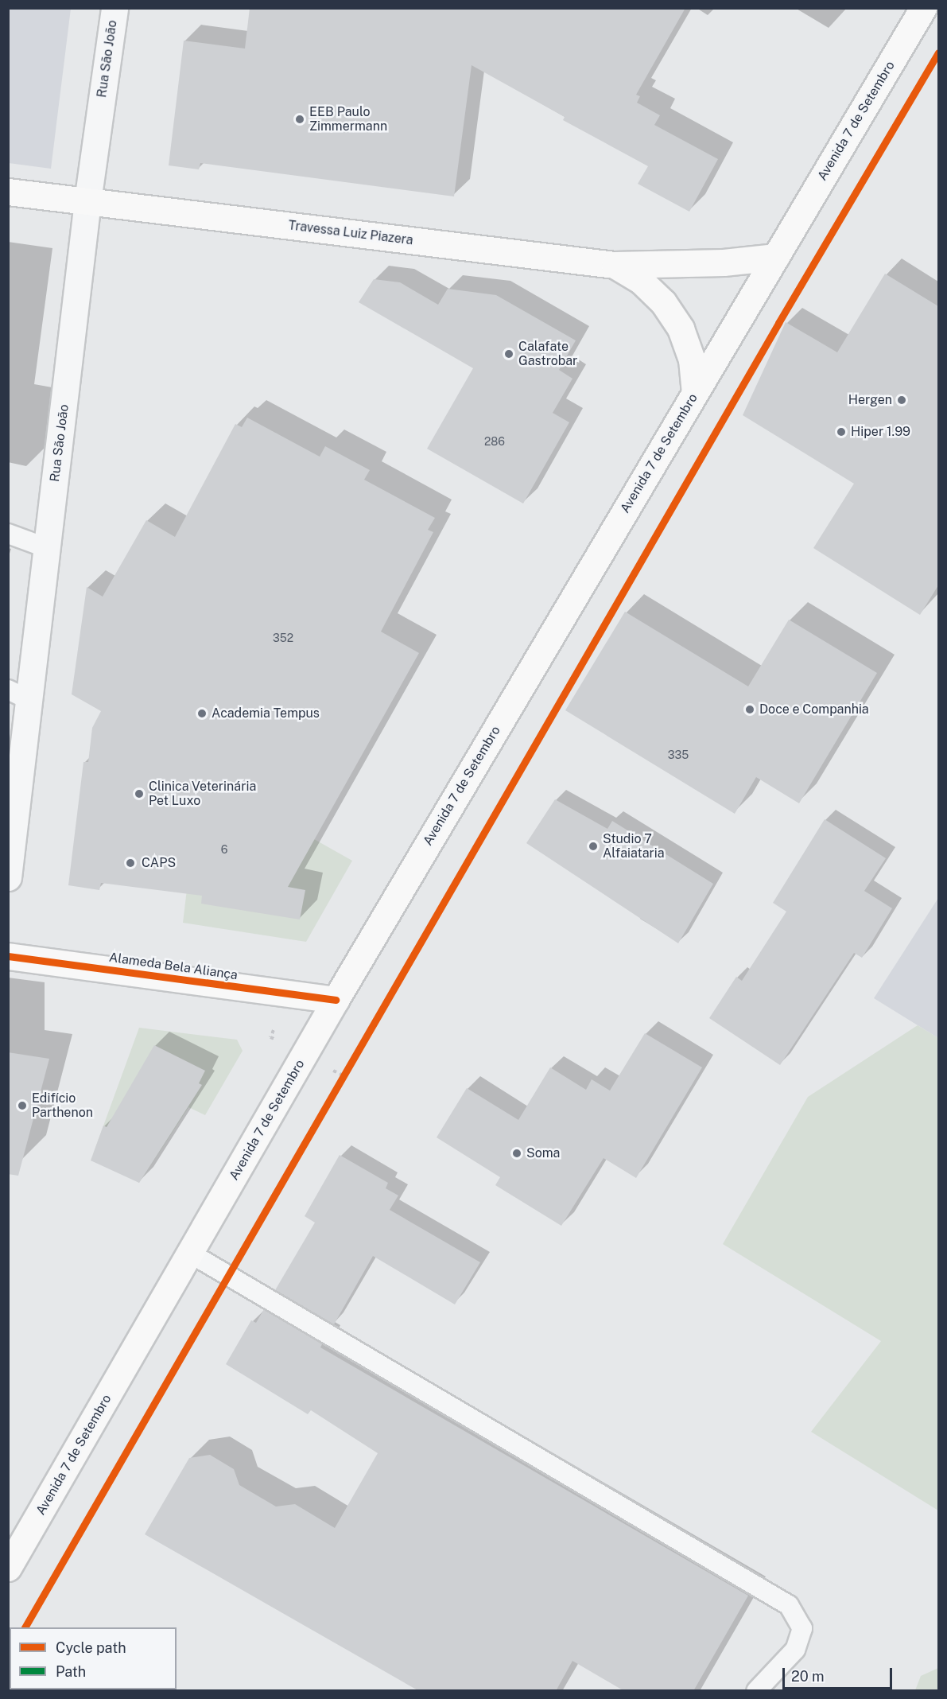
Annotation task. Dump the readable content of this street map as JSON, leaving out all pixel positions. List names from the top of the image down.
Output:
{
  "streets": {
    "street": [
      "Rua São João",
      "Avenida 7 de Setembro",
      "Travessa Luiz Piazera",
      "Alameda Bela Aliança"
    ]
  },
  "crossings": [
    ["Rua São João", "Travessa Luiz Piazera"],
    ["Avenida 7 de Setembro", "Travessa Luiz Piazera"],
    ["Avenida 7 de Setembro", "Alameda Bela Aliança"]
  ],
  "places": [
    "EEB Paulo Zimmermann",
    "Calafate Gastrobar",
    "Hergen",
    "Hiper 1.99",
    "Doce e Companhia",
    "Academia Tempus",
    "Clinica Veterinária Pet Luxo",
    "Studio 7 Alfaiataria",
    "CAPS",
    "Edifício Parthenon",
    "Soma"
  ],
  "house_numbers": [
    "286",
    "352",
    "335",
    "6"
  ],
  "legend": ["Cycle path", "Path"],
  "scale_bar": "20 m"
}
